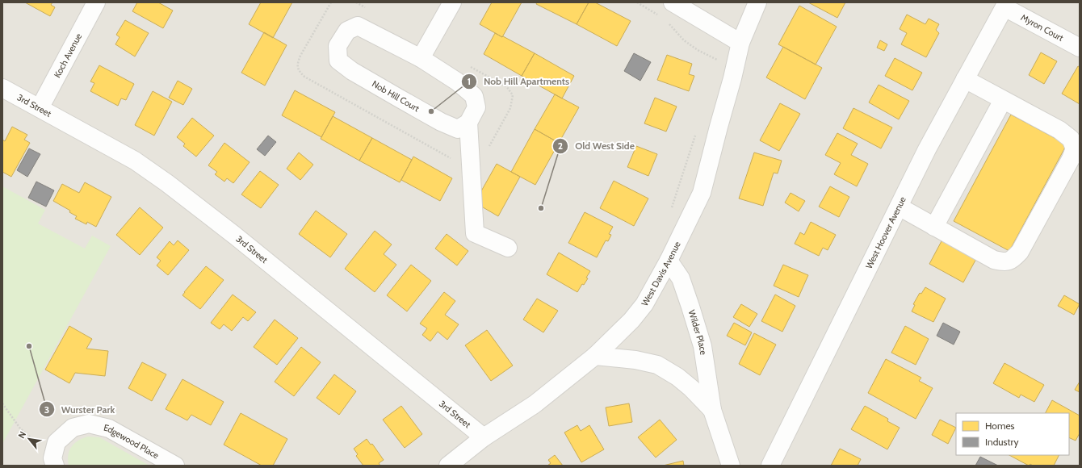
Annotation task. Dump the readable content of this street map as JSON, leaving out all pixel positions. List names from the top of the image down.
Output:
{
  "streets": {
    "street": [
      "Myron Court",
      "Koch Avenue",
      "Nob Hill Court",
      "3rd Street",
      "West Hoover Avenue",
      "West Davis Avenue",
      "Wilder Place",
      "Edgewood Place"
    ]
  },
  "crossings": [
    ["Myron Court", "West Hoover Avenue"],
    ["Koch Avenue", "3rd Street"],
    ["3rd Street", "West Davis Avenue"],
    ["West Davis Avenue", "Wilder Place"]
  ],
  "places": ["Nob Hill Apartments", "Old West Side", "Wurster Park"],
  "legend": ["Homes", "Industry"],
  "north": "top left"
}
